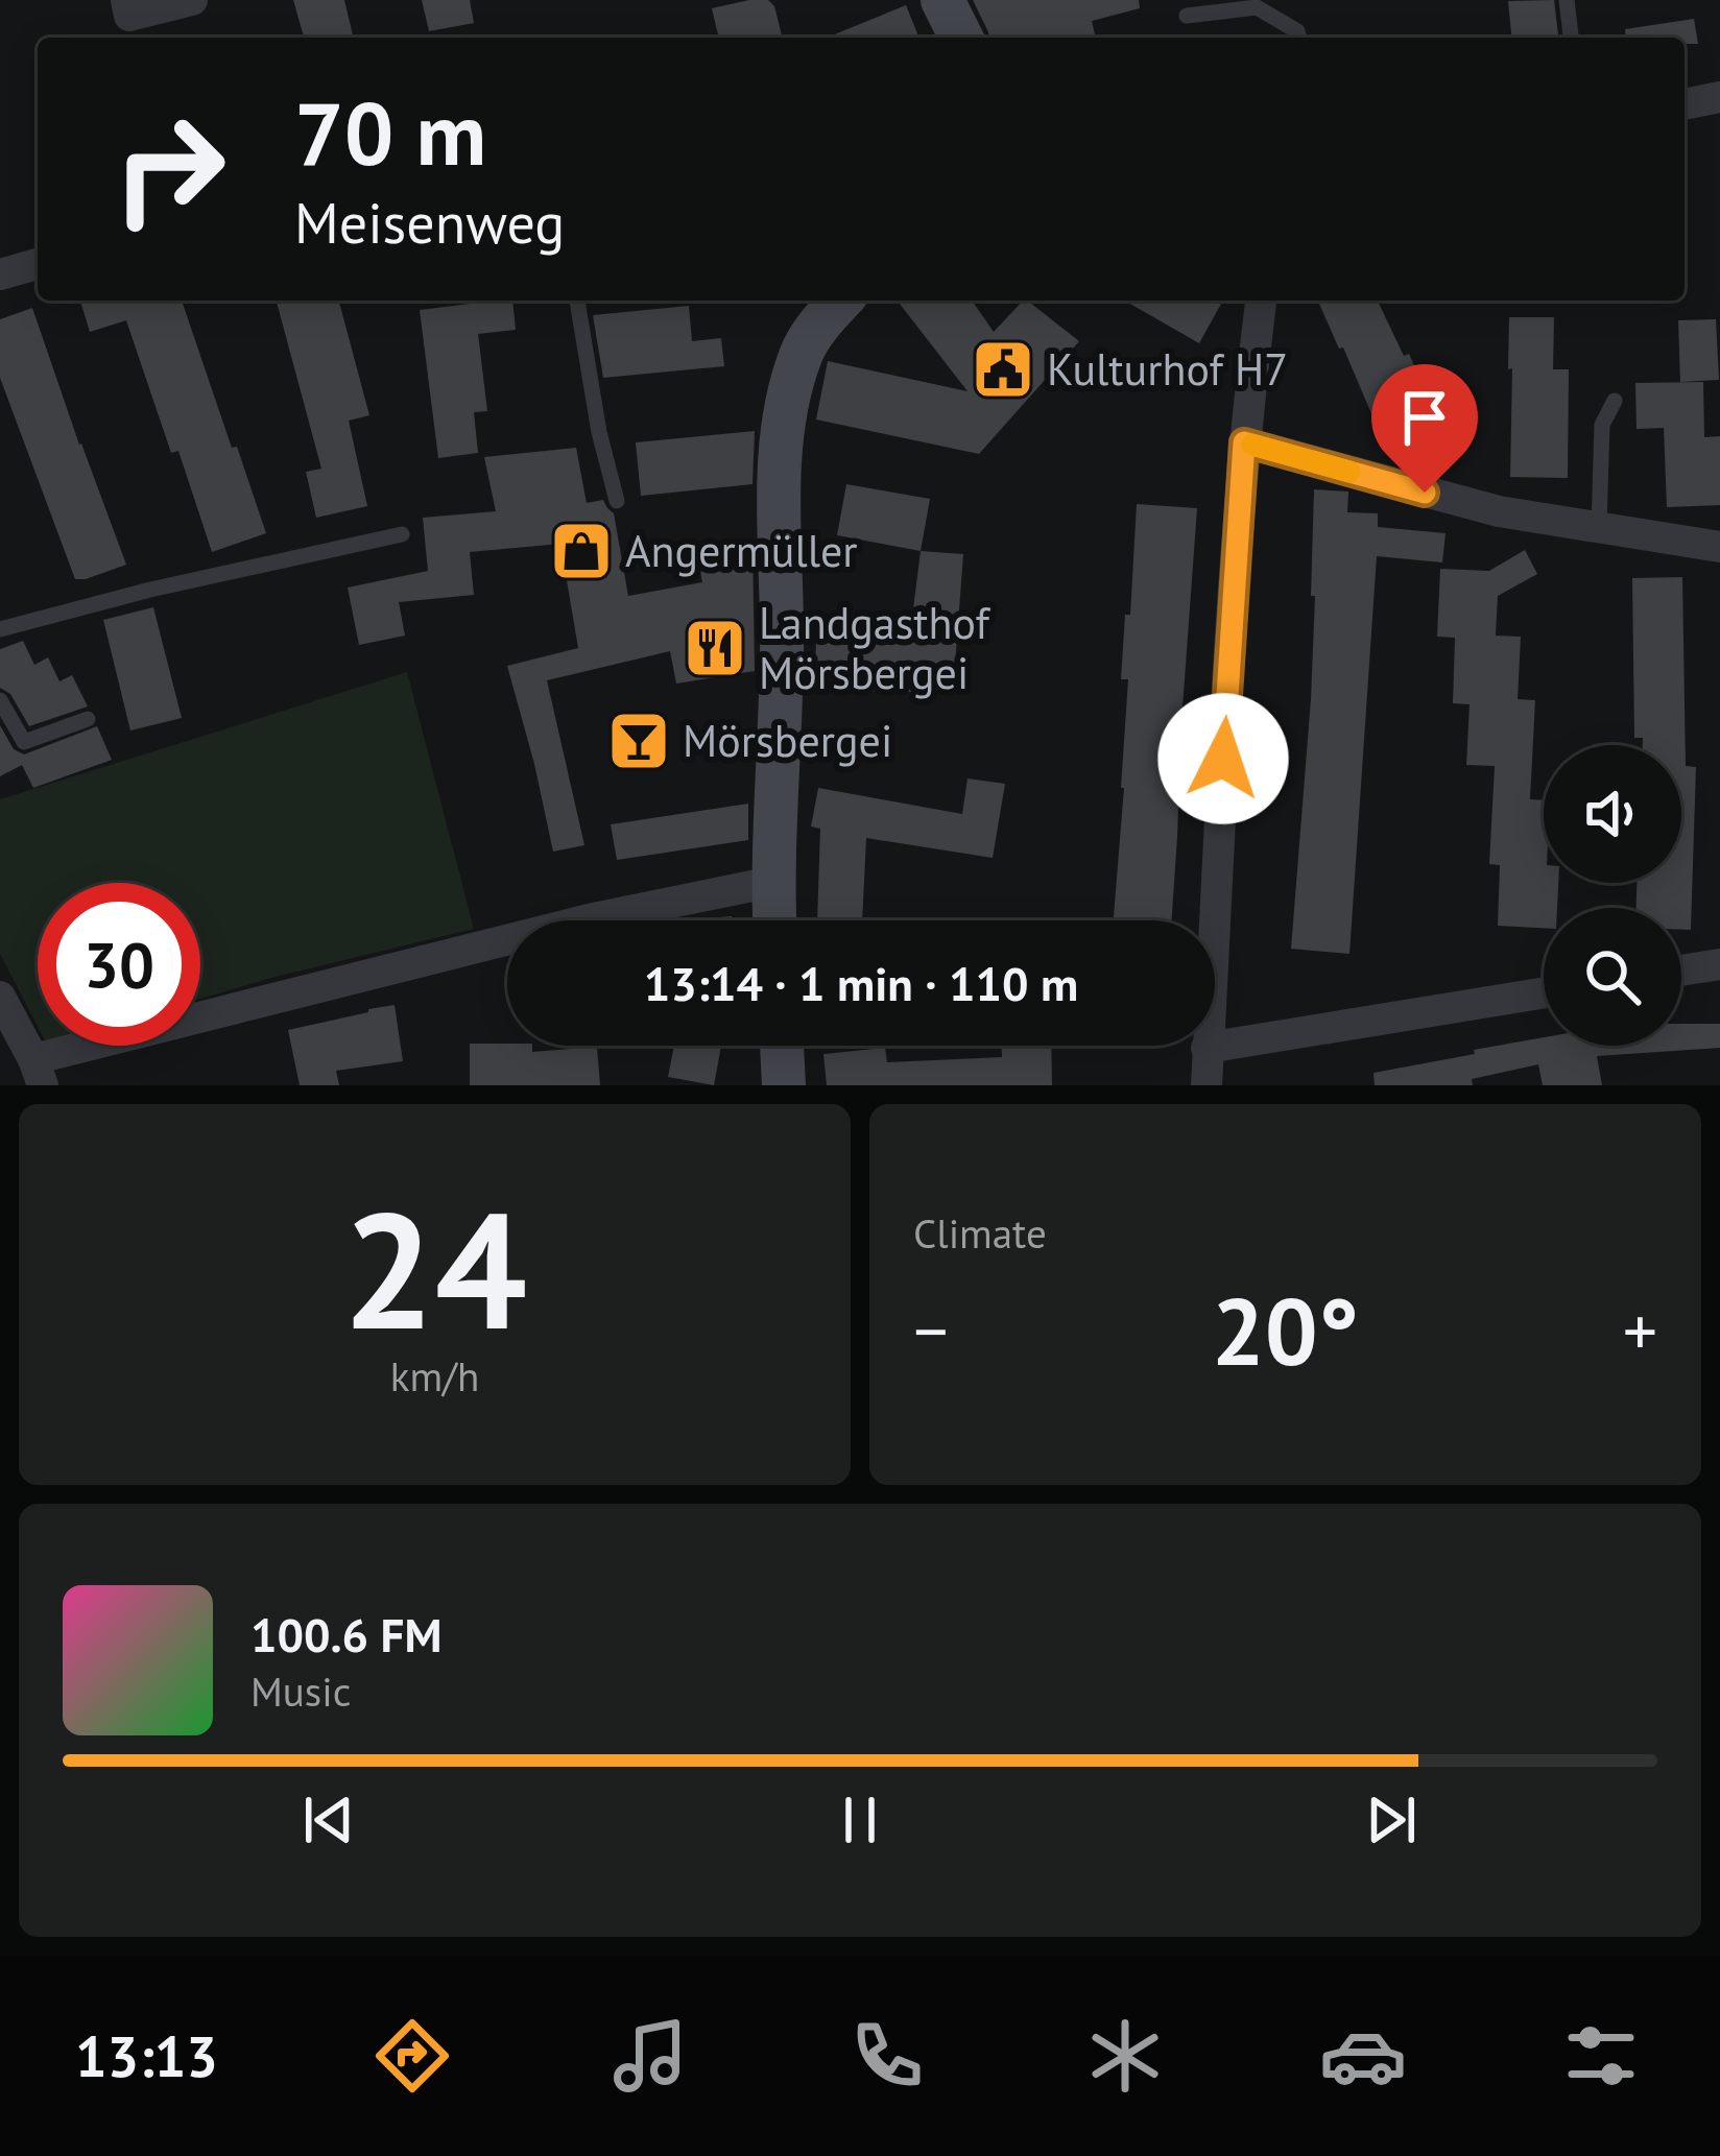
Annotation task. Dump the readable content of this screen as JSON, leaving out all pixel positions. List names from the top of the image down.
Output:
{
  "places": {
    "public building": ["Kulturhof H7"],
    "shop": ["Angermüller"],
    "restaurant": ["Landgasthof Mörsbergei"],
    "bar": ["Mörsbergei"]
  },
  "page": {
    "turn": ["70 m", "Meisenweg"],
    "limit": "30",
    "trip": "13:14 · 1 min · 110 m",
    "tile": [
      ["24", "km/h"],
      "Climate"
    ],
    "heat": ["−", "20°", "+"],
    "song": ["100.6 FM", "Music"],
    "tabs": "13:13"
  }
}
